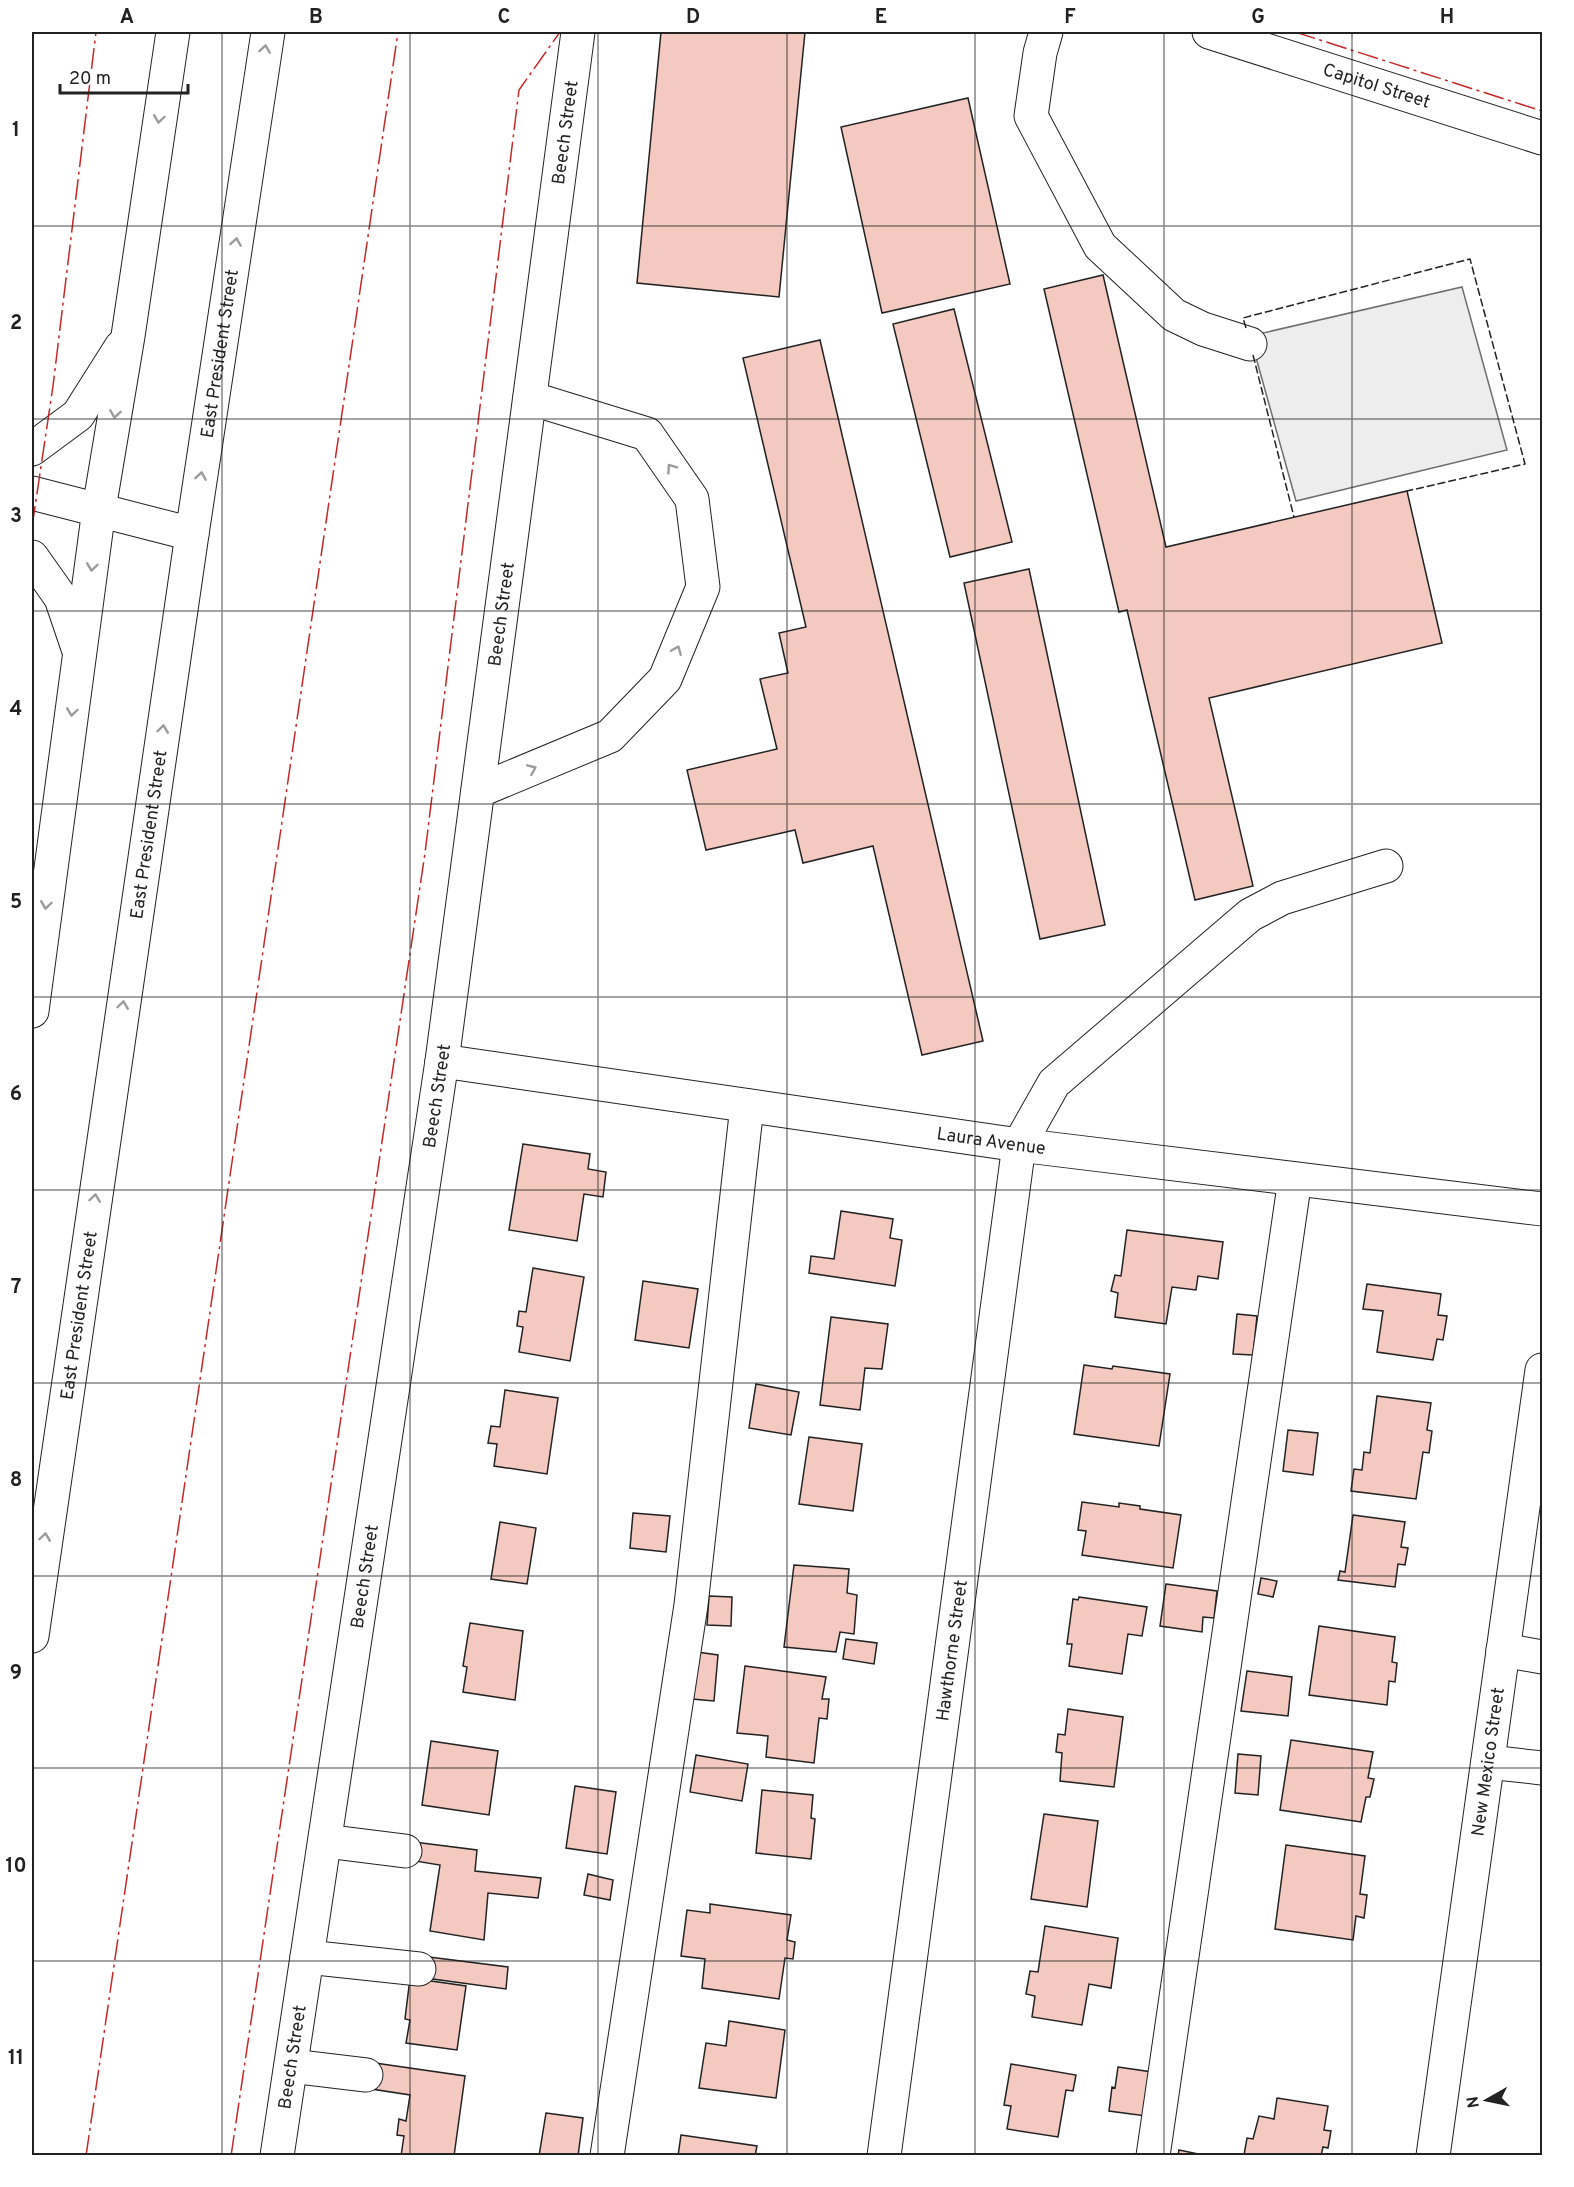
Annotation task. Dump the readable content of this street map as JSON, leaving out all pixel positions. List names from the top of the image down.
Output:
{
  "streets": {
    "street": [
      "Capitol Street",
      "Beech Street",
      "East President Street",
      "Laura Avenue",
      "Hawthorne Street",
      "New Mexico Street"
    ]
  },
  "crossings": [
    ["Beech Street", "Laura Avenue"],
    ["Laura Avenue", "Hawthorne Street"]
  ],
  "scale_bar": "20 m",
  "north": "left",
  "grid": {
    "columns": [
      "A",
      "B",
      "C",
      "D",
      "E",
      "F",
      "G",
      "H"
    ],
    "rows": [
      "1",
      "2",
      "3",
      "4",
      "5",
      "6",
      "7",
      "8",
      "9",
      "10",
      "11"
    ]
  }
}
